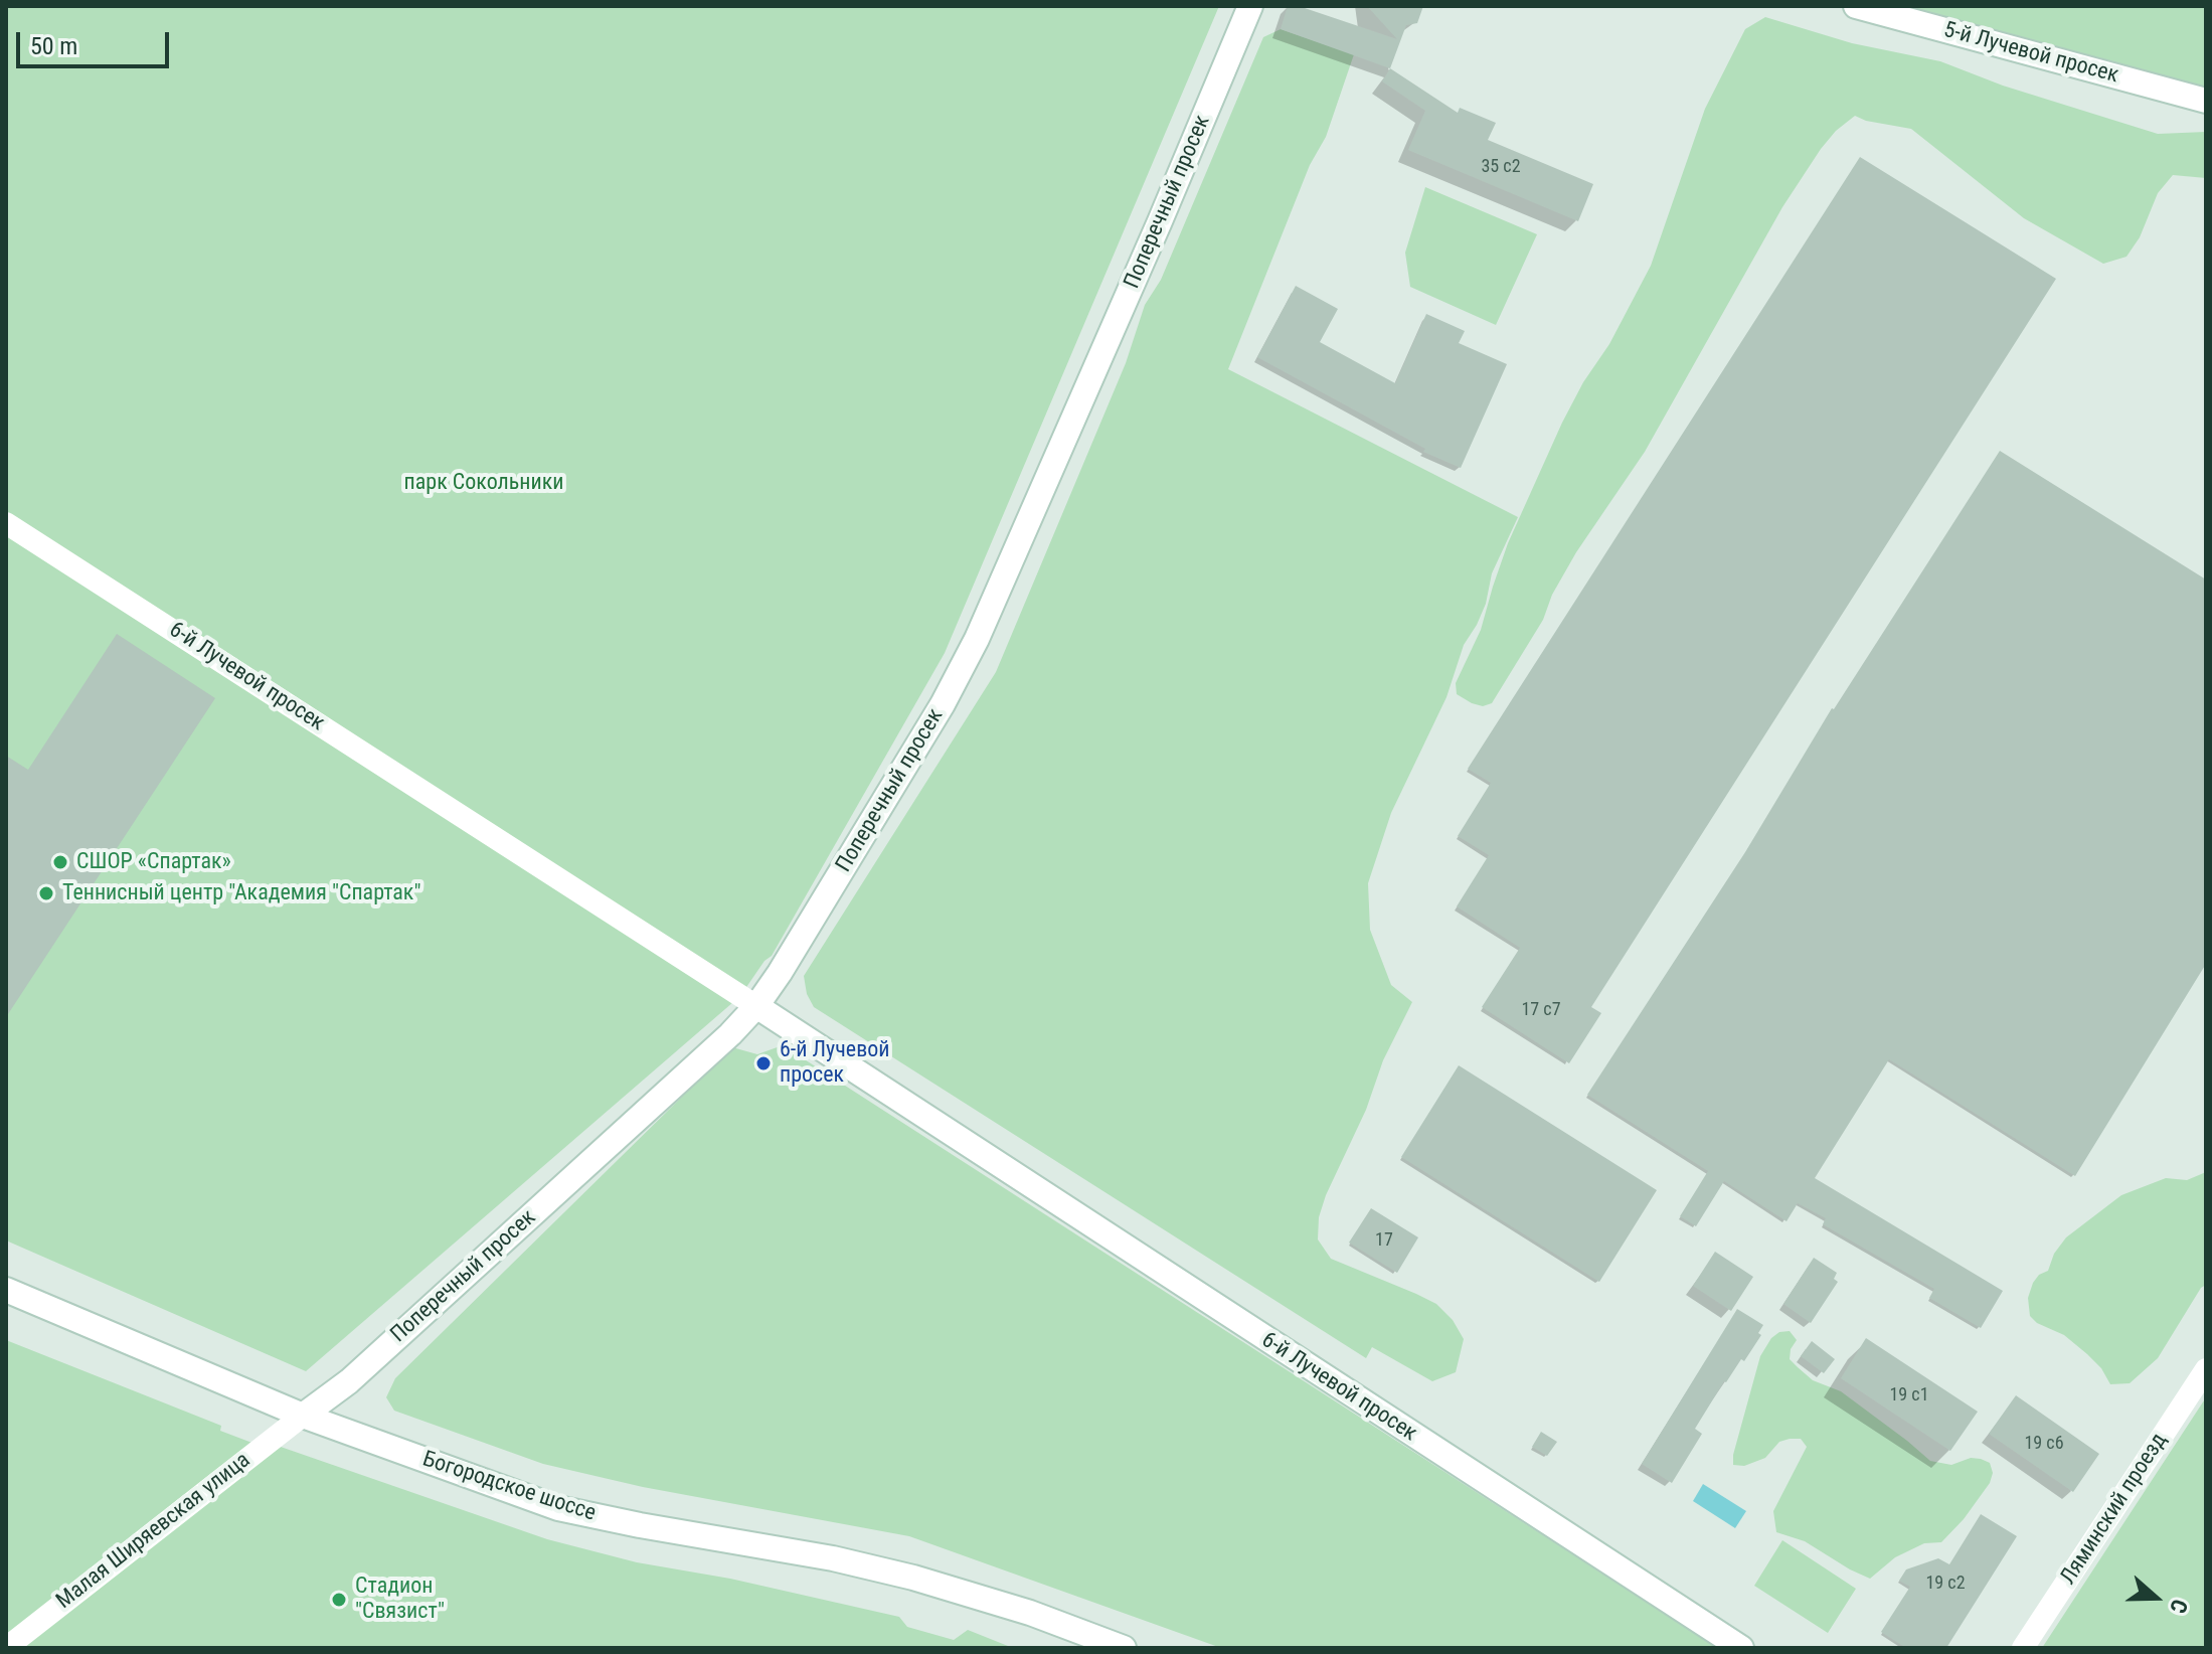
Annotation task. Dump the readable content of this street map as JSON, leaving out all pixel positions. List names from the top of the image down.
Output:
{
  "streets": {
    "street": [
      "5-й Лучевой просек",
      "Поперечный просек",
      "6-й Лучевой просек",
      "Богородское шоссе",
      "Ляминский проезд",
      "Малая Ширяевская улица"
    ]
  },
  "crossings": [
    ["Поперечный просек", "6-й Лучевой просек"],
    ["Поперечный просек", "Богородское шоссе"],
    ["Поперечный просек", "Малая Ширяевская улица"],
    ["Богородское шоссе", "Малая Ширяевская улица"]
  ],
  "parks": ["парк Сокольники"],
  "places": [
    "СШОР «Спартак»",
    "Теннисный центр \"Академия \"Спартак\"",
    "6-й Лучевой просек",
    "Стадион \"Связист\""
  ],
  "house_numbers": [
    "35 с2",
    "17 с7",
    "17",
    "19 с1",
    "19 с6",
    "19 с2"
  ],
  "scale_bar": "50 m",
  "north": "right"
}
